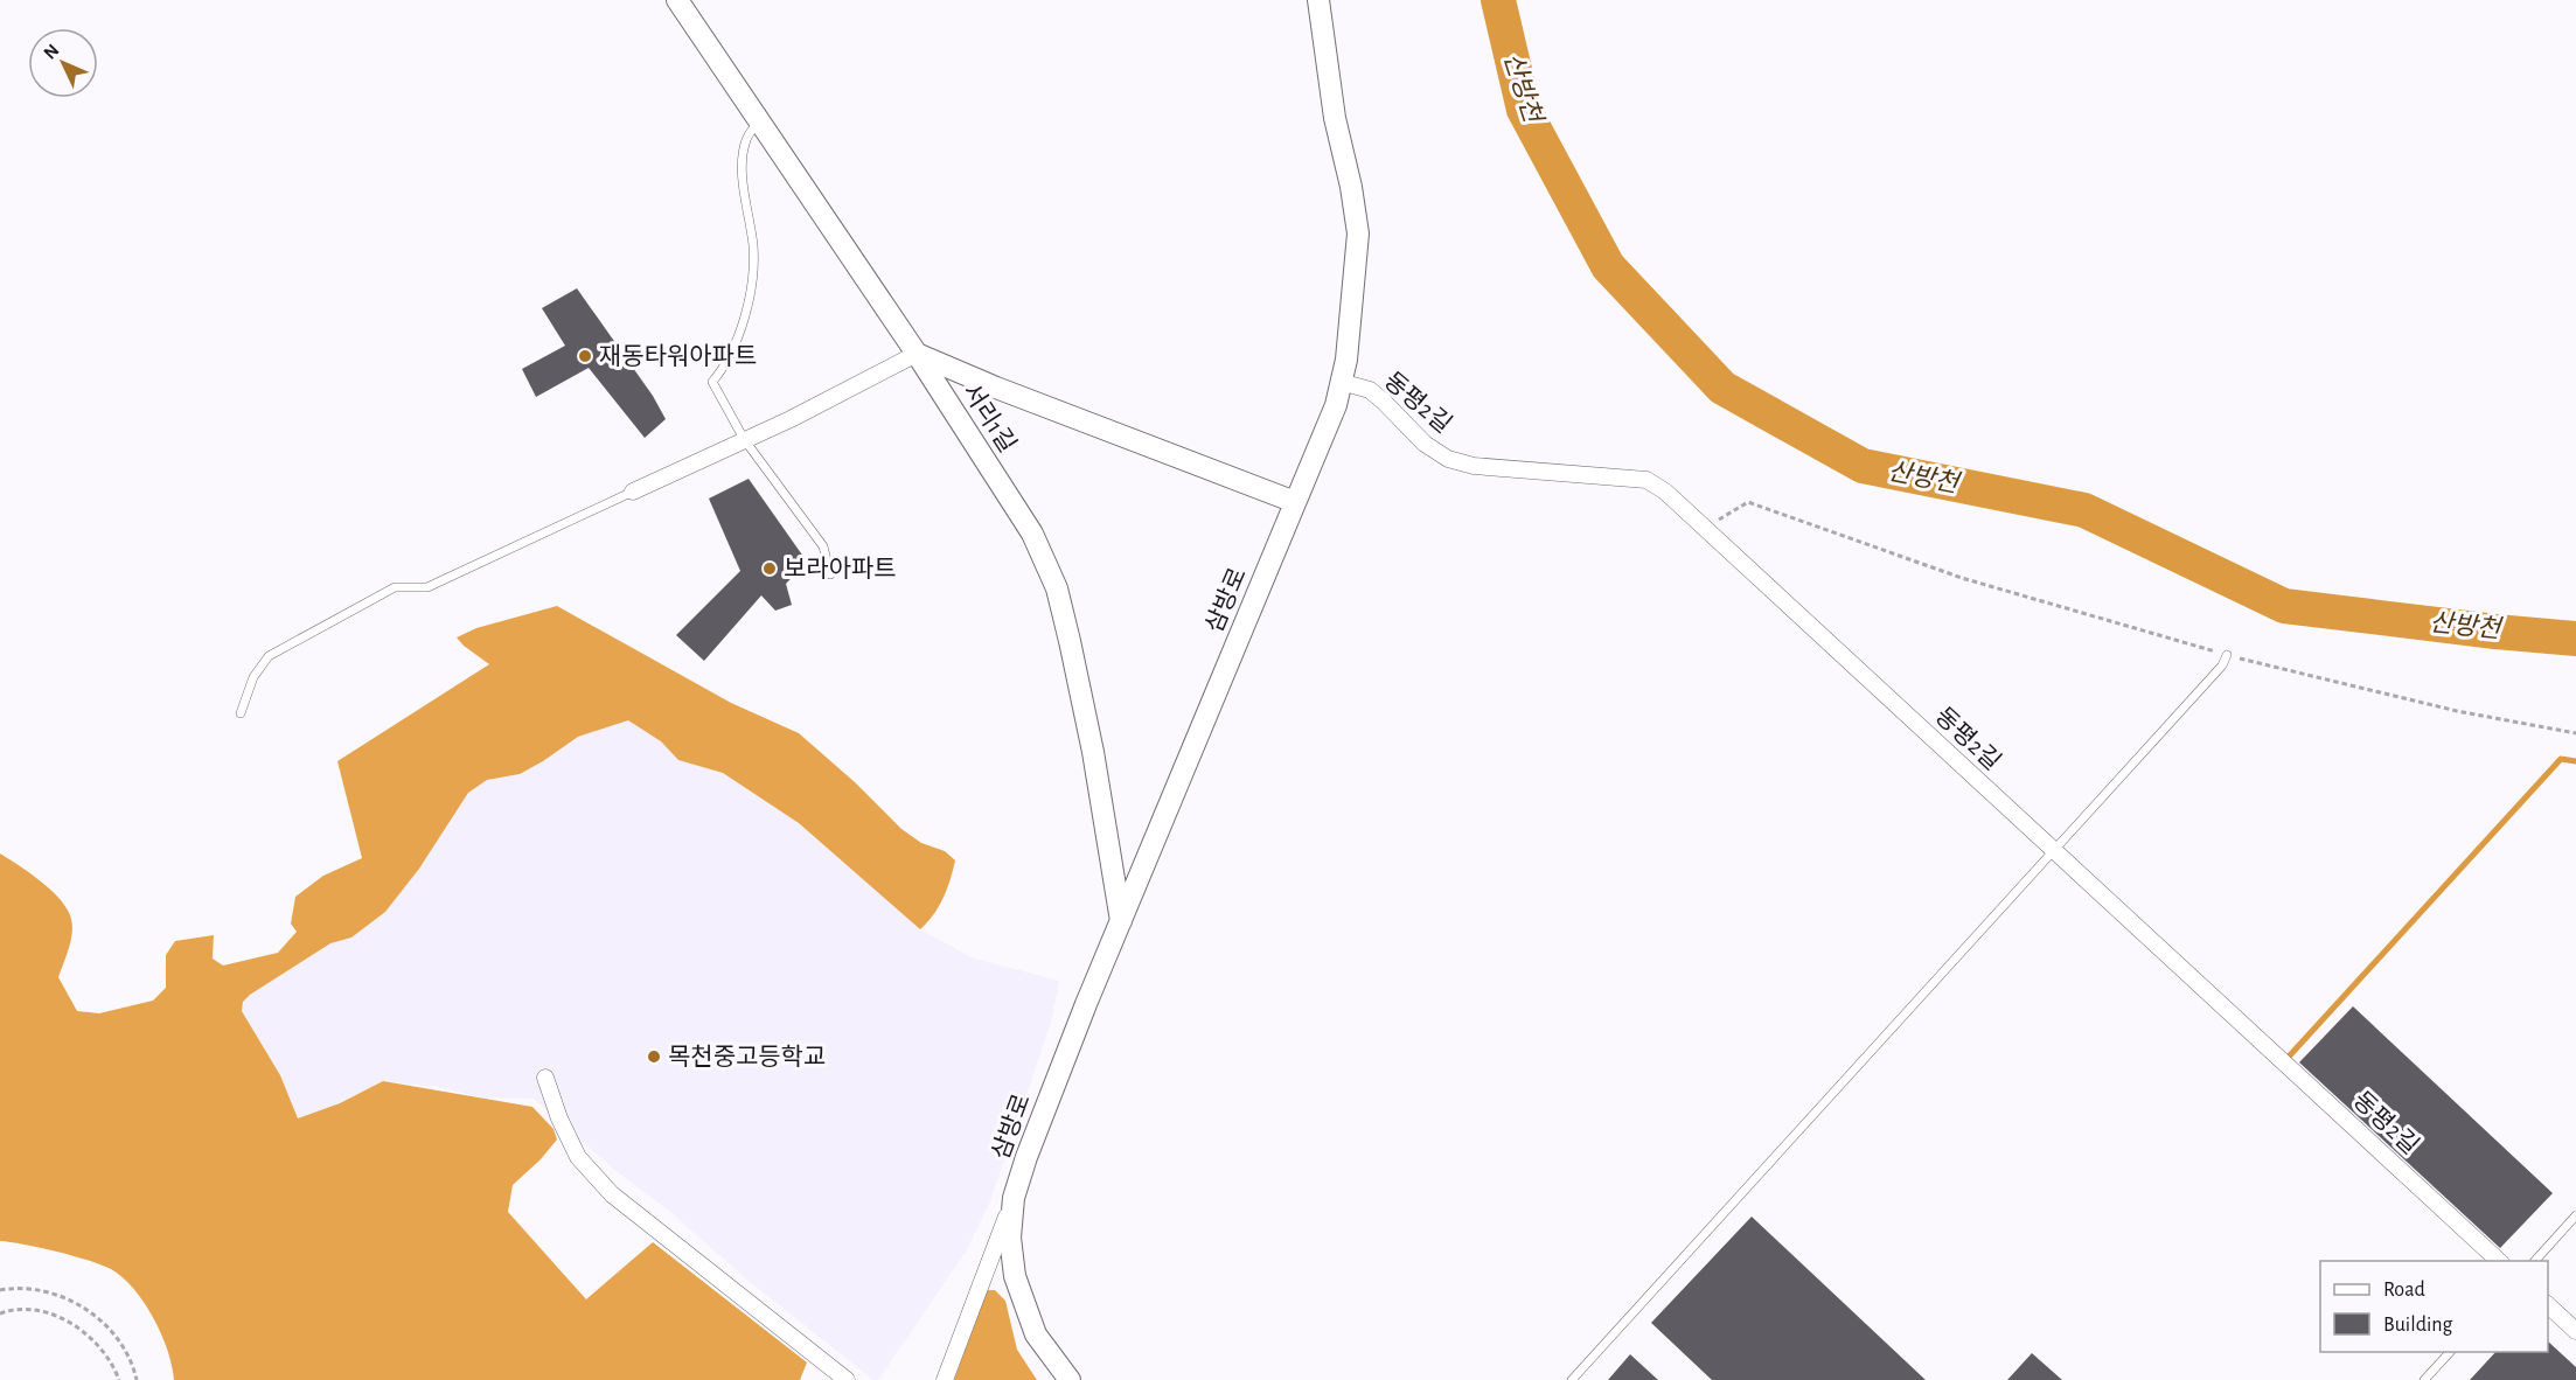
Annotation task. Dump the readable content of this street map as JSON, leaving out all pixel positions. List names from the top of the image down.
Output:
{
  "streets": {
    "street": ["동평2길", "서리1길", "삼방로"]
  },
  "crossings": [
    ["동평2길", "삼방로"],
    ["서리1길", "삼방로"]
  ],
  "water": ["산방천"],
  "places": ["재동타워아파트", "보라아파트", "목천중고등학교"],
  "legend": ["Road", "Building"],
  "north": "top left"
}
